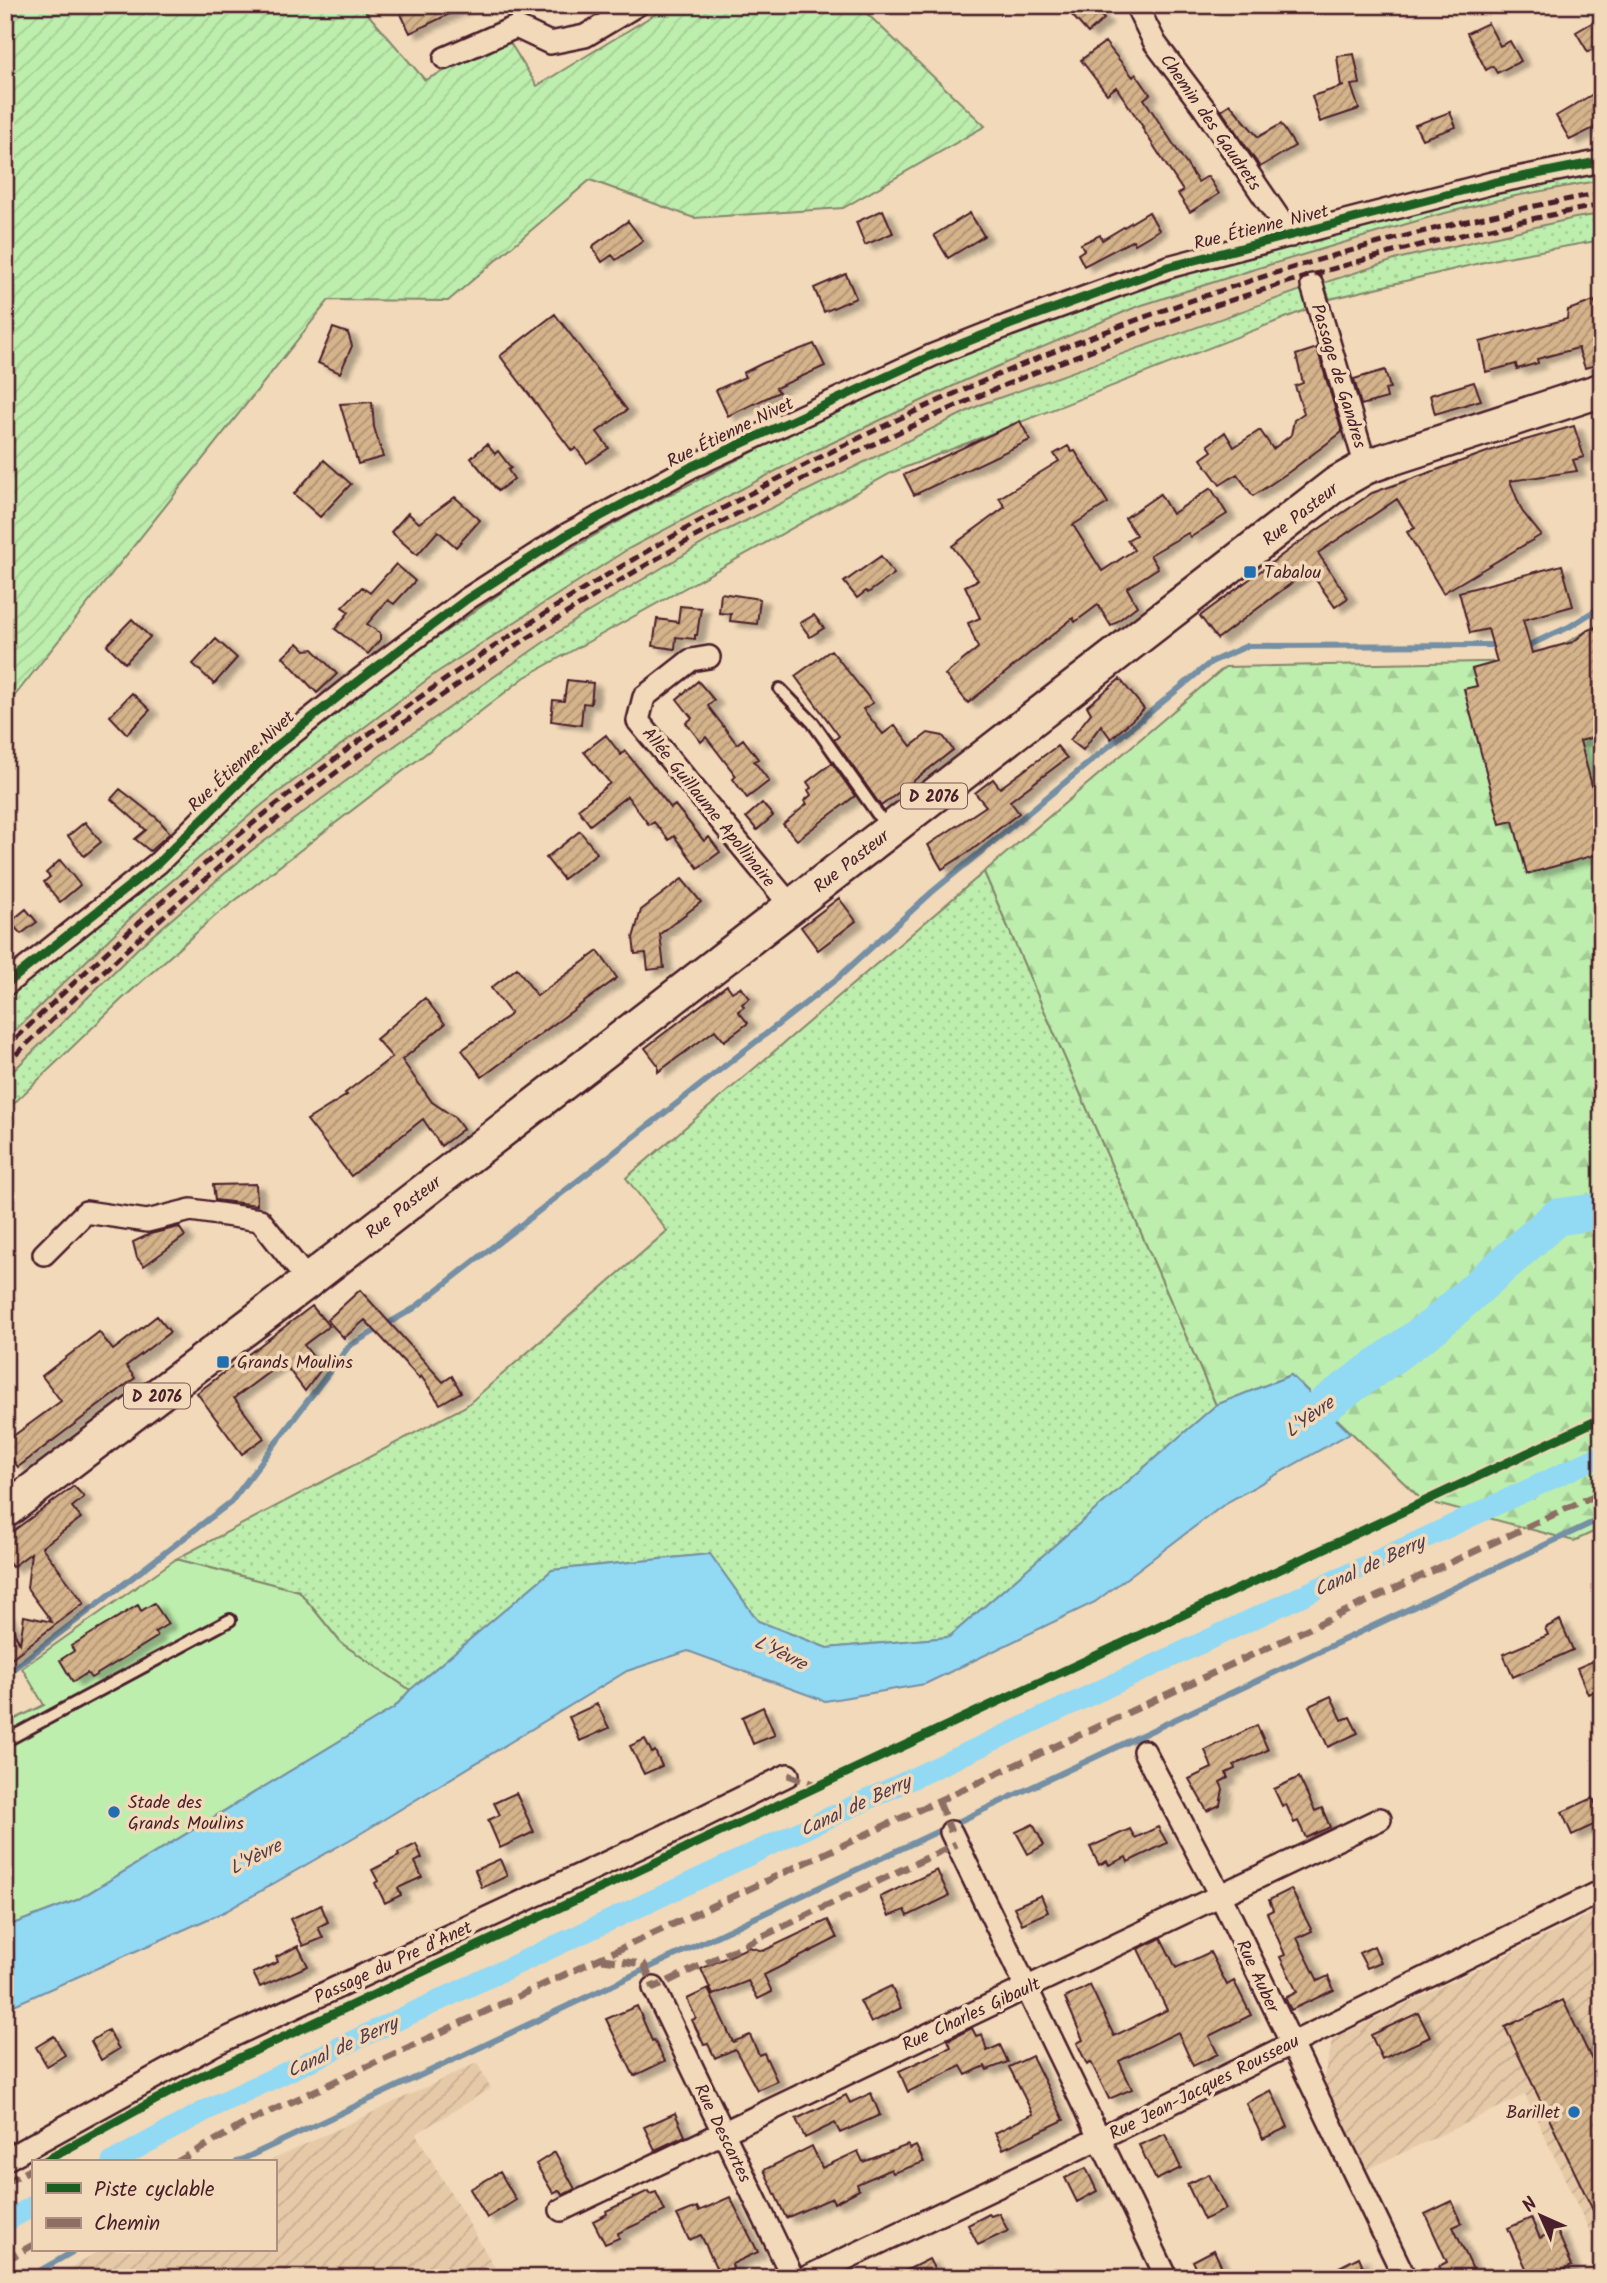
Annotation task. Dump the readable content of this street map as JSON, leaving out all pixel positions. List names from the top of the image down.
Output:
{
  "streets": {
    "main road": ["Rue Pasteur", "D 2076"],
    "street": [
      "Chemin des Gaudrets",
      "Rue Étienne Nivet",
      "Passage de Gandres",
      "Allée Guillaume Apollinaire",
      "Passage du Pre d’Anet",
      "Rue Auber",
      "Rue Charles Gibault",
      "Rue Jean-Jacques Rousseau",
      "Rue Descartes"
    ]
  },
  "crossings": [
    ["Chemin des Gaudrets", "Rue Étienne Nivet"],
    ["Passage de Gandres", "Rue Pasteur"],
    ["Rue Pasteur", "D 2076"],
    ["Rue Pasteur", "Allée Guillaume Apollinaire"],
    ["Rue Auber", "Rue Charles Gibault"],
    ["Rue Auber", "Rue Jean-Jacques Rousseau"],
    ["Rue Charles Gibault", "Rue Descartes"]
  ],
  "water": ["L'Yèvre", "Canal de Berry"],
  "places": {
    "transit": ["Tabalou", "Grands Moulins"],
    "other": ["Stade des Grands Moulins", "Barillet"]
  },
  "legend": ["Piste cyclable", "Chemin"],
  "north": "top left"
}
